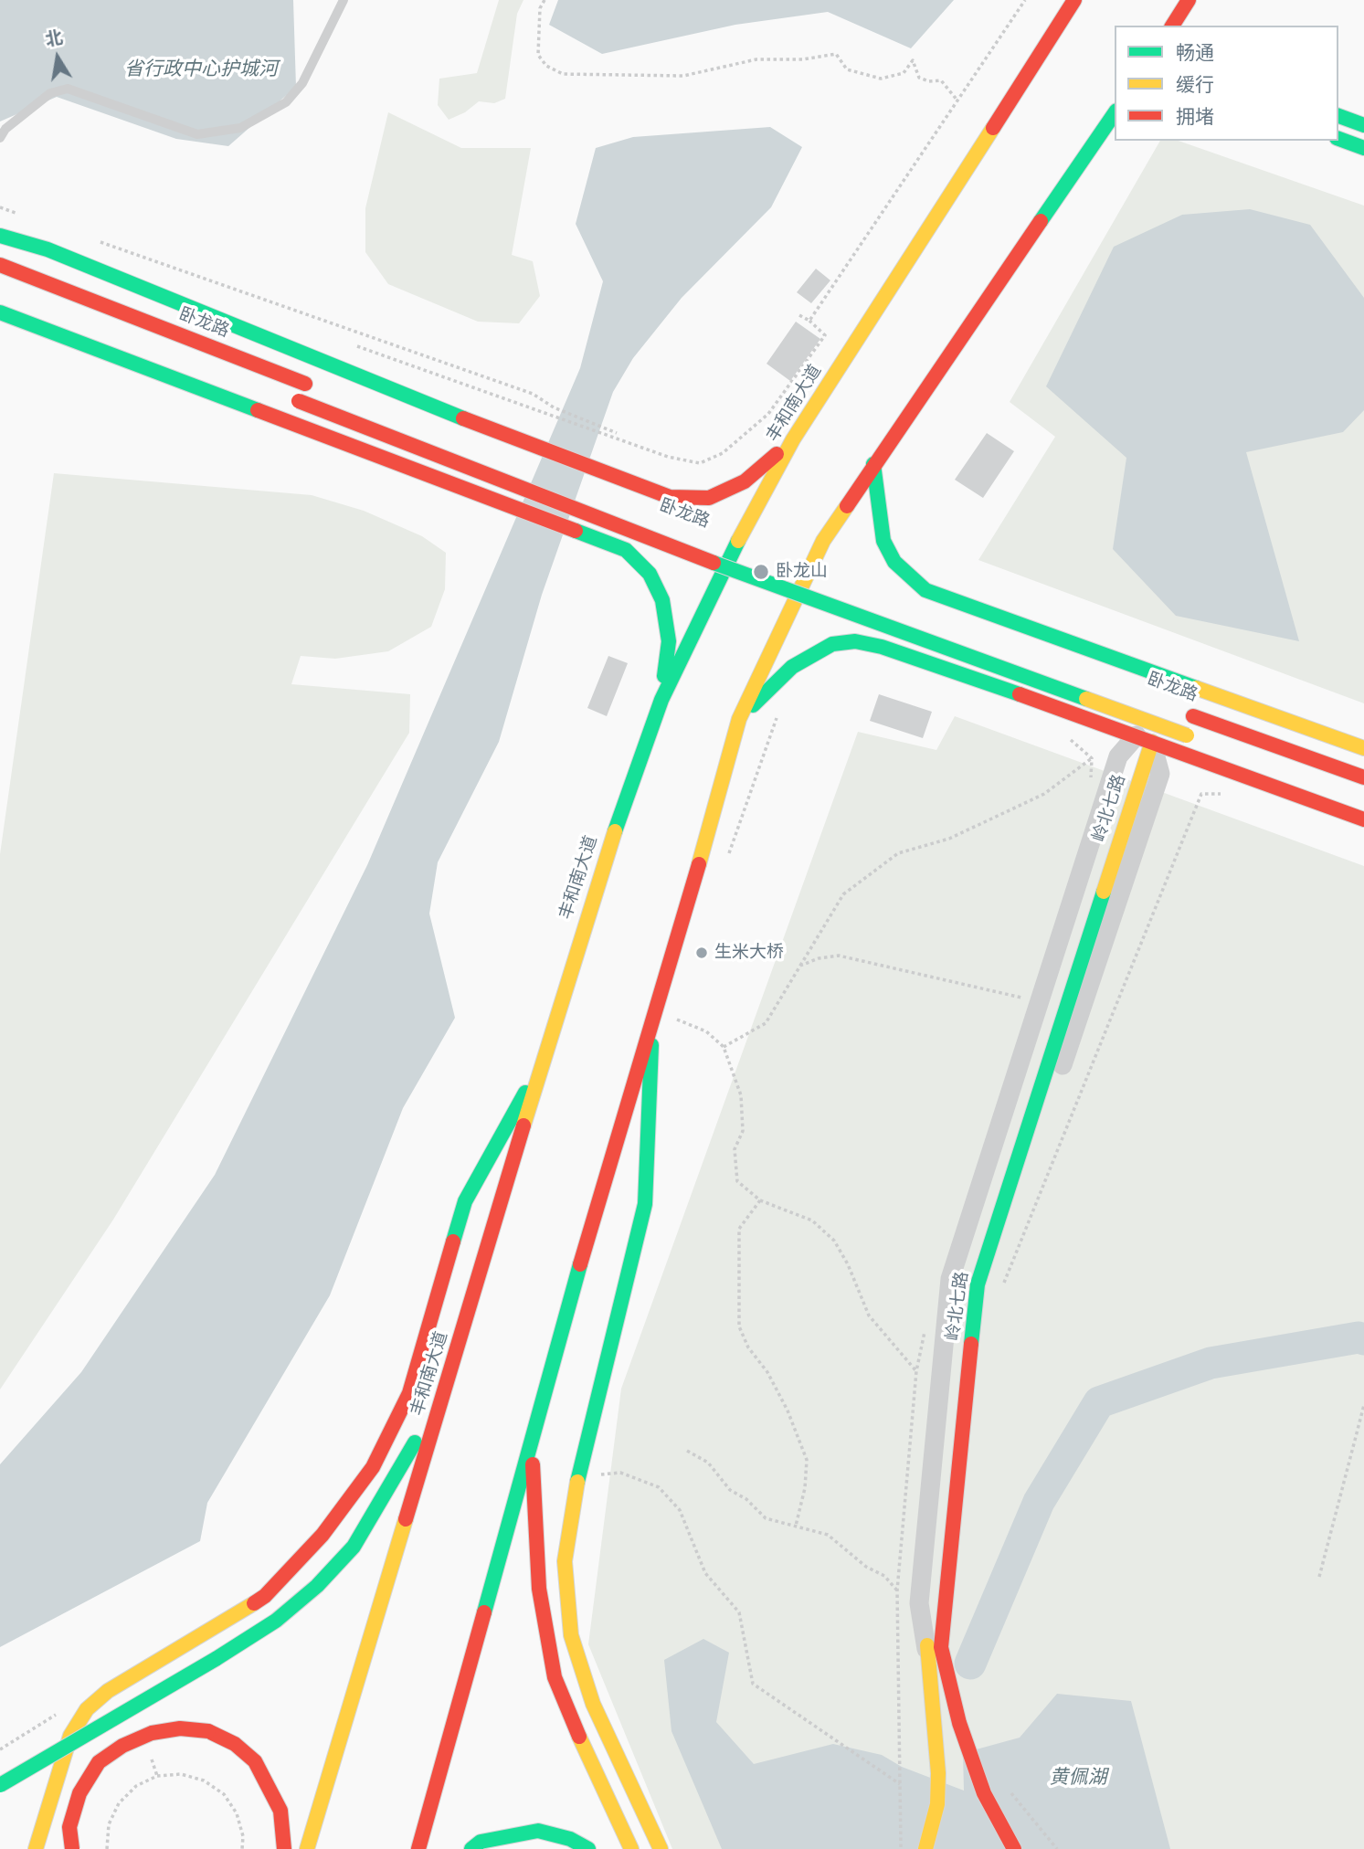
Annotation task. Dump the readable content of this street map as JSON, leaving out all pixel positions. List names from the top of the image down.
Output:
{
  "streets": {
    "main road": ["卧龙路", "丰和南大道"]
  },
  "crossings": [
    ["卧龙路", "丰和南大道"]
  ],
  "water": ["省行政中心护城河", "黄佩湖"],
  "places": ["卧龙山", "生米大桥"],
  "legend": ["畅通", "缓行", "拥堵"],
  "north": "top"
}
